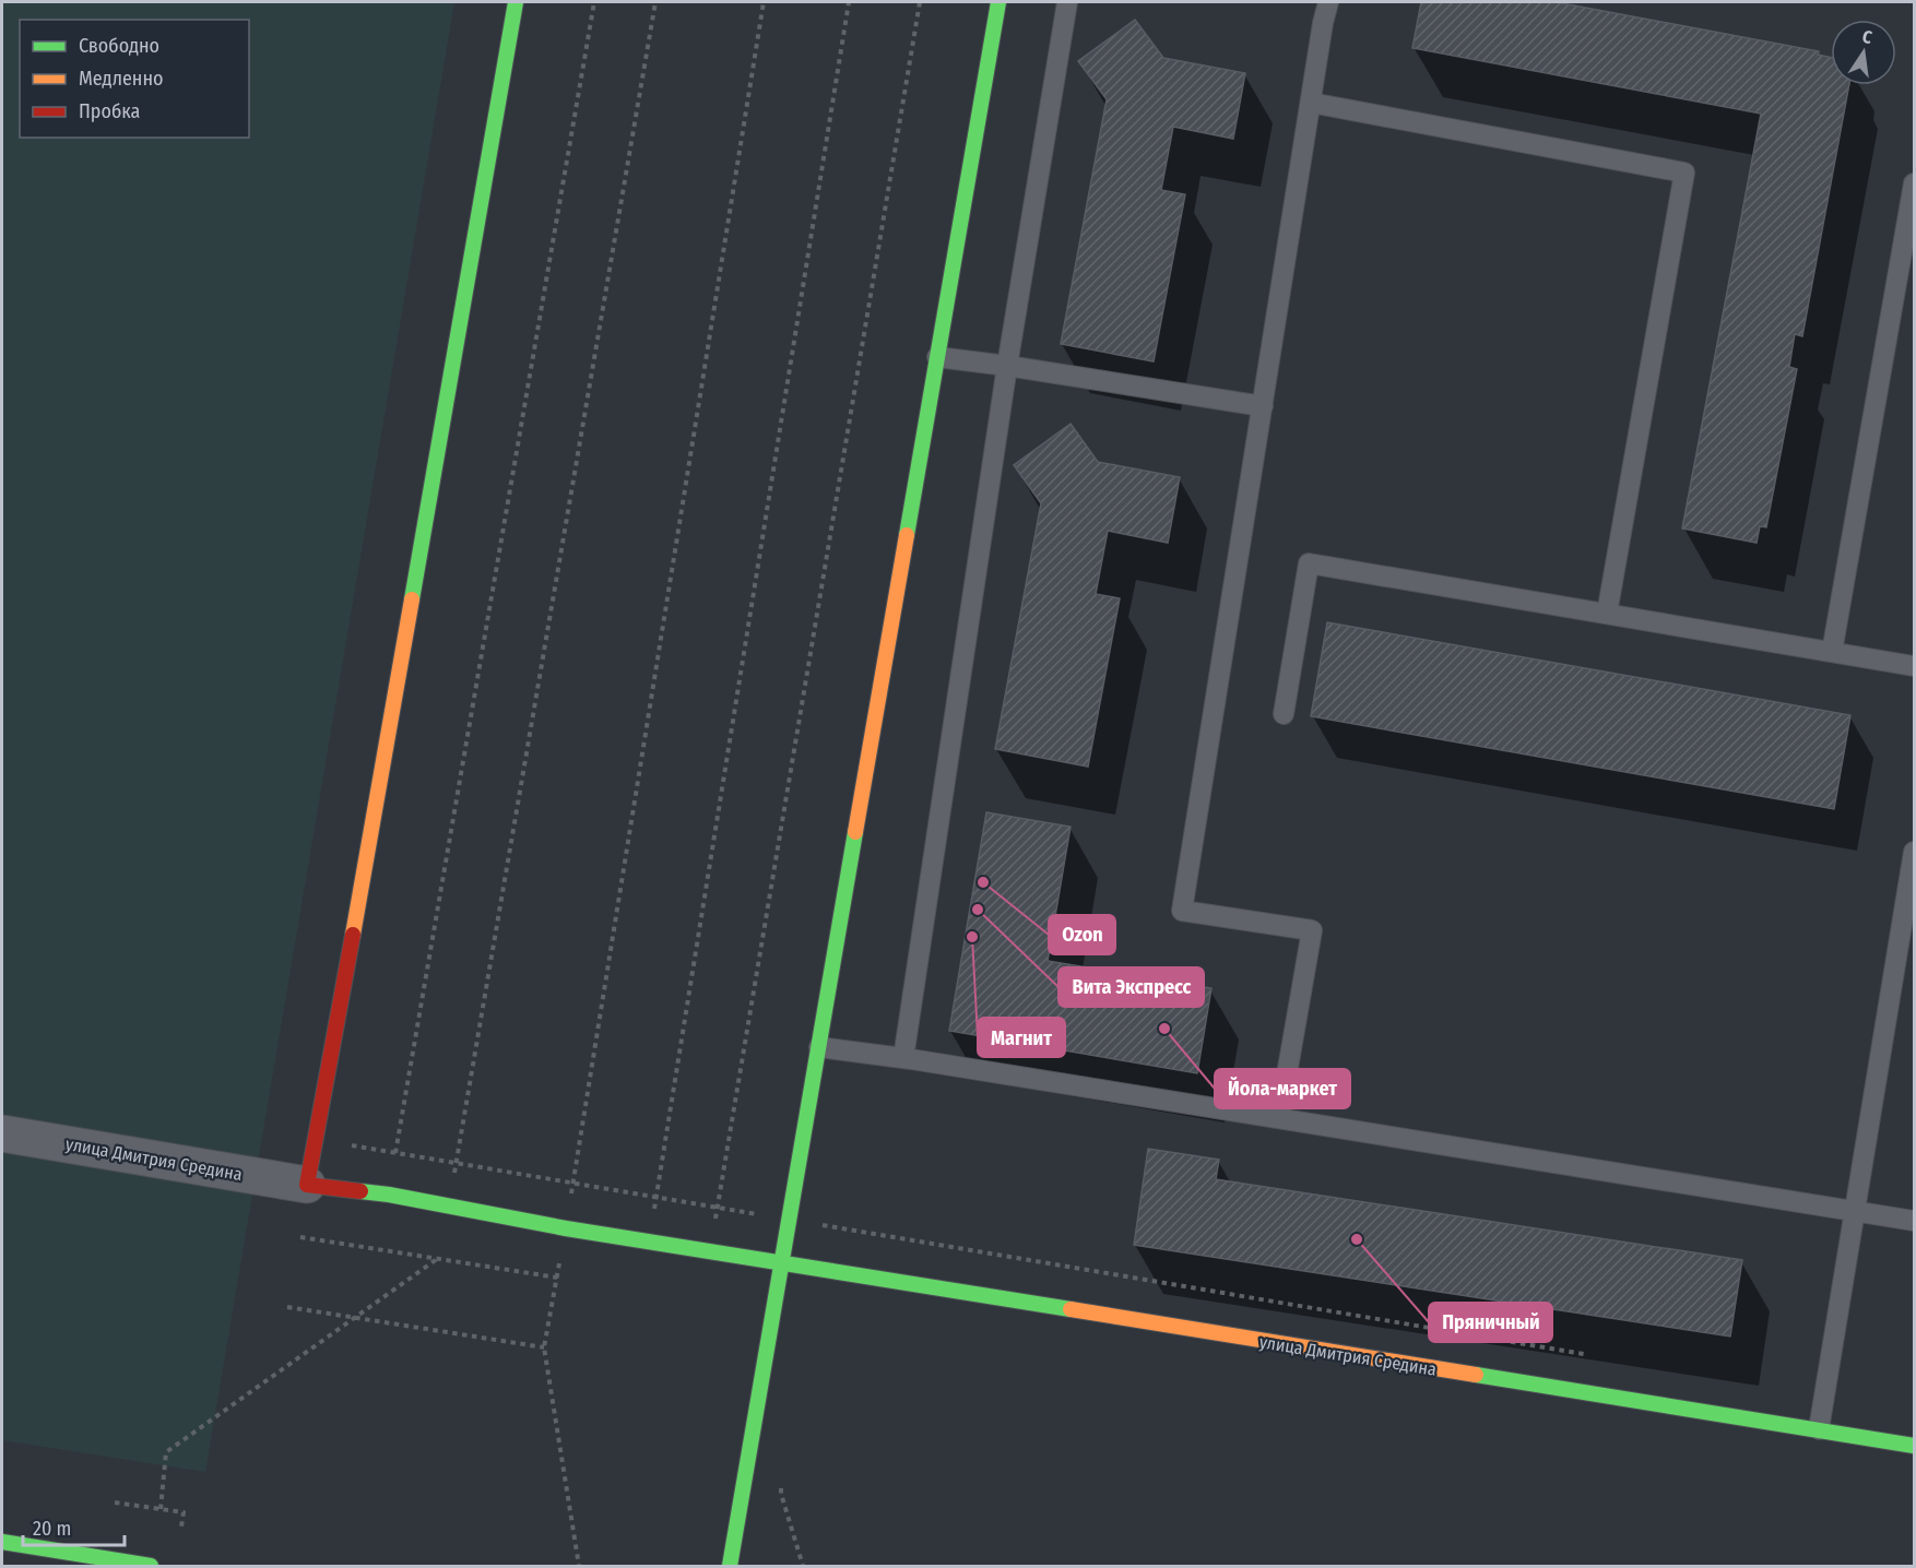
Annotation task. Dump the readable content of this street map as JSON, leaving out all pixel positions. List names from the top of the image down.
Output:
{
  "streets": {
    "street": ["улица Дмитрия Средина"]
  },
  "places": [
    "Ozon",
    "Вита Экспресс",
    "Магнит",
    "Йола-маркет",
    "Пряничный"
  ],
  "legend": ["Свободно", "Медленно", "Пробка"],
  "scale_bar": "20 m",
  "north": "top"
}
